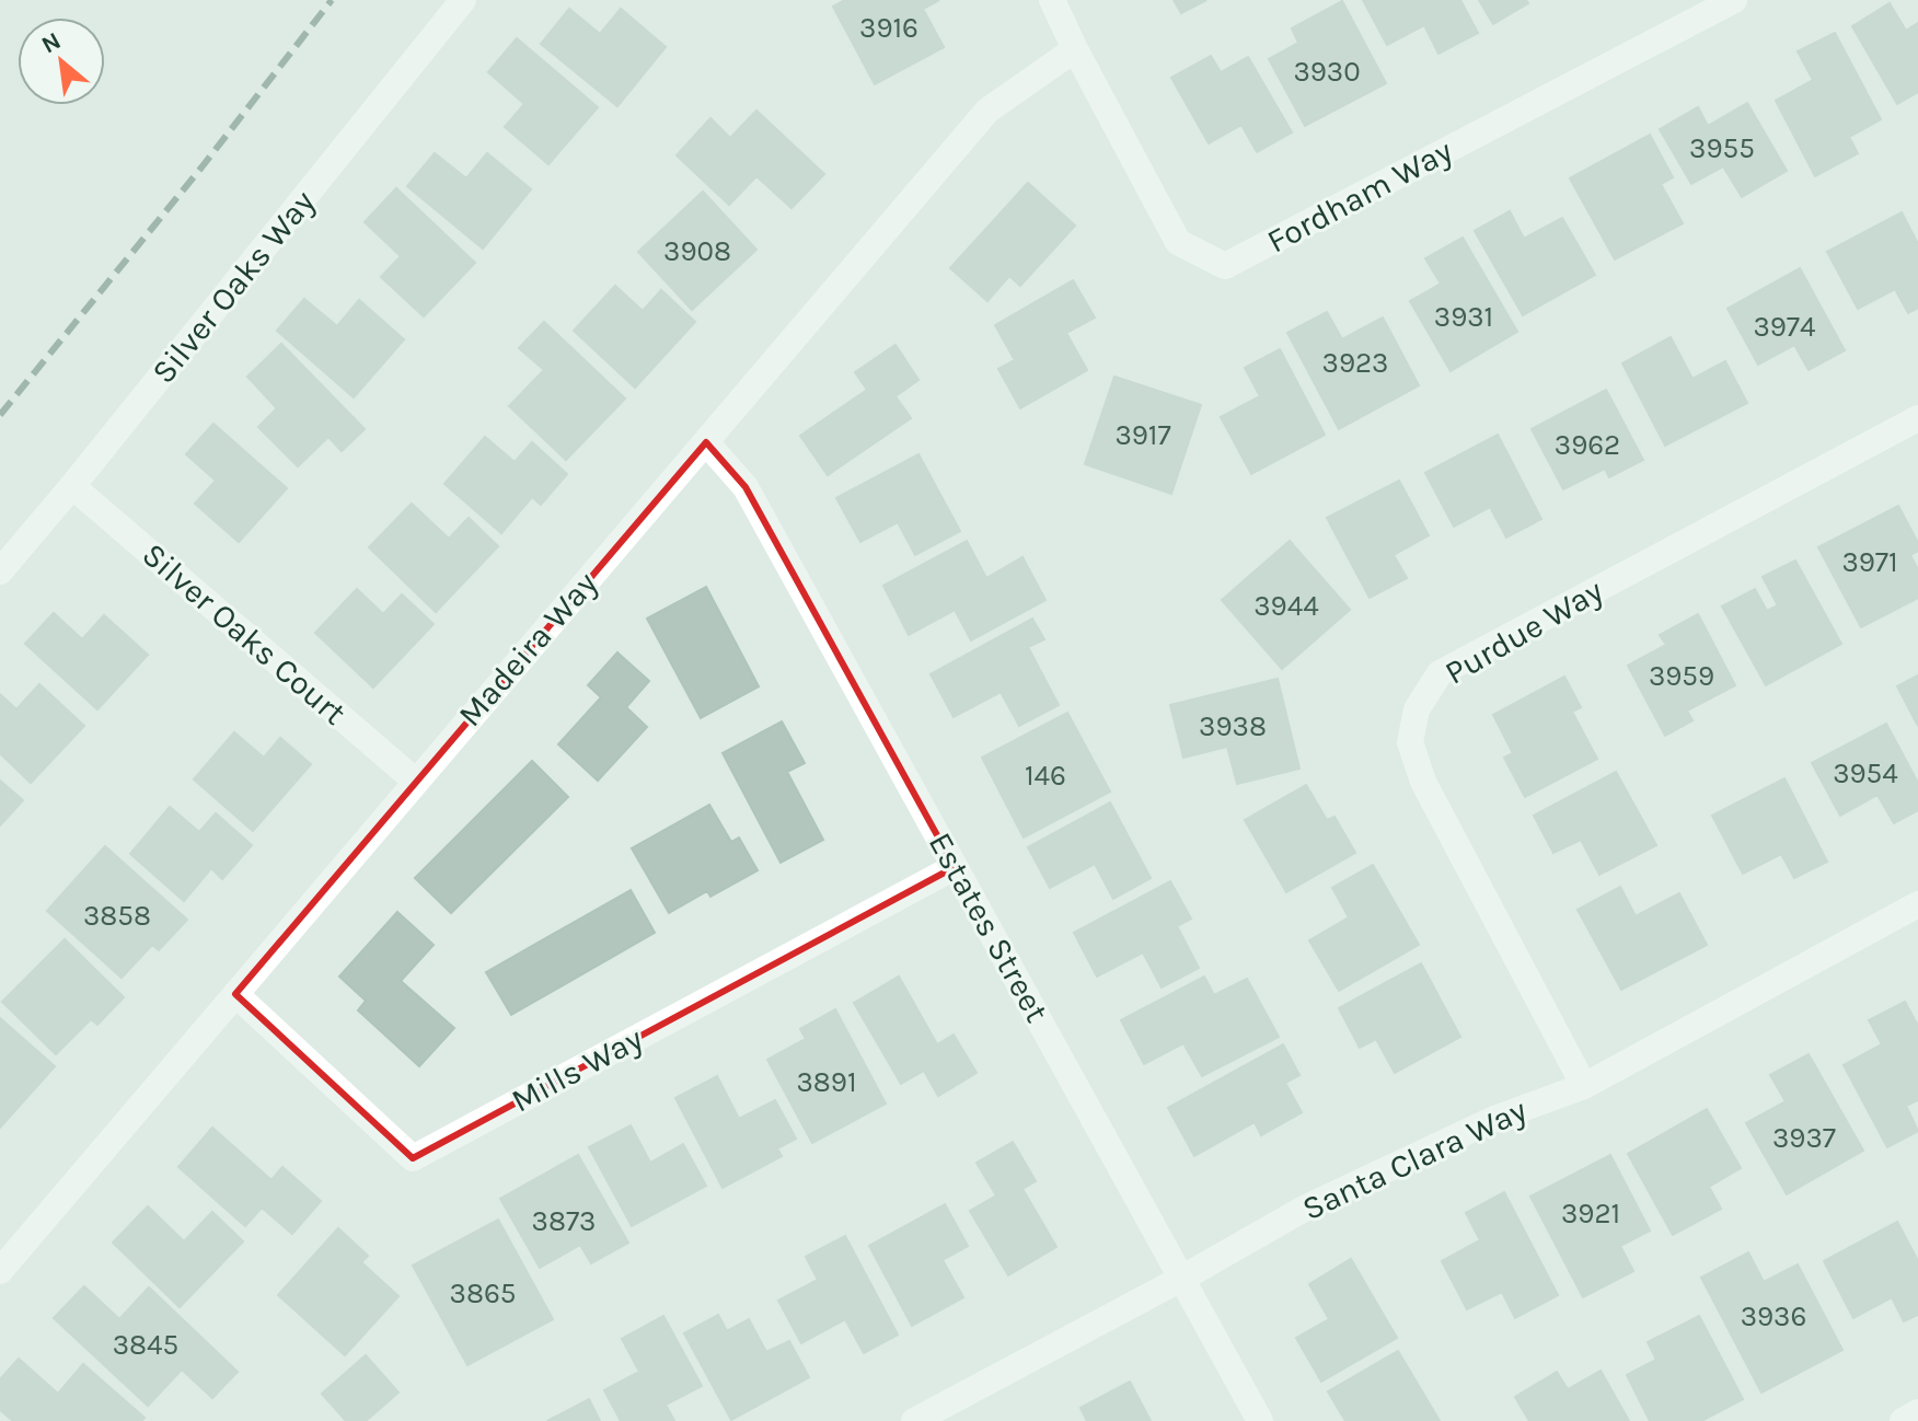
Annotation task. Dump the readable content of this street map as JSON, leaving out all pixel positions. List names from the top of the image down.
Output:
{
  "streets": {
    "street": [
      "Fordham Way",
      "Silver Oaks Way",
      "Purdue Way",
      "Silver Oaks Court",
      "Madeira Way",
      "Estates Street",
      "Mills Way",
      "Santa Clara Way"
    ]
  },
  "crossings": [
    ["Fordham Way", "Madeira Way"],
    ["Silver Oaks Way", "Silver Oaks Court"],
    ["Purdue Way", "Santa Clara Way"],
    ["Silver Oaks Court", "Madeira Way"],
    ["Madeira Way", "Estates Street"],
    ["Madeira Way", "Mills Way"],
    ["Estates Street", "Mills Way"],
    ["Estates Street", "Santa Clara Way"]
  ],
  "house_numbers": [
    "3916",
    "3930",
    "3955",
    "3908",
    "3931",
    "3974",
    "3923",
    "3917",
    "3962",
    "3971",
    "3944",
    "3959",
    "3938",
    "3954",
    "146",
    "3858",
    "3891",
    "3937",
    "3921",
    "3873",
    "3865",
    "3936",
    "3845"
  ],
  "north": "top left"
}
